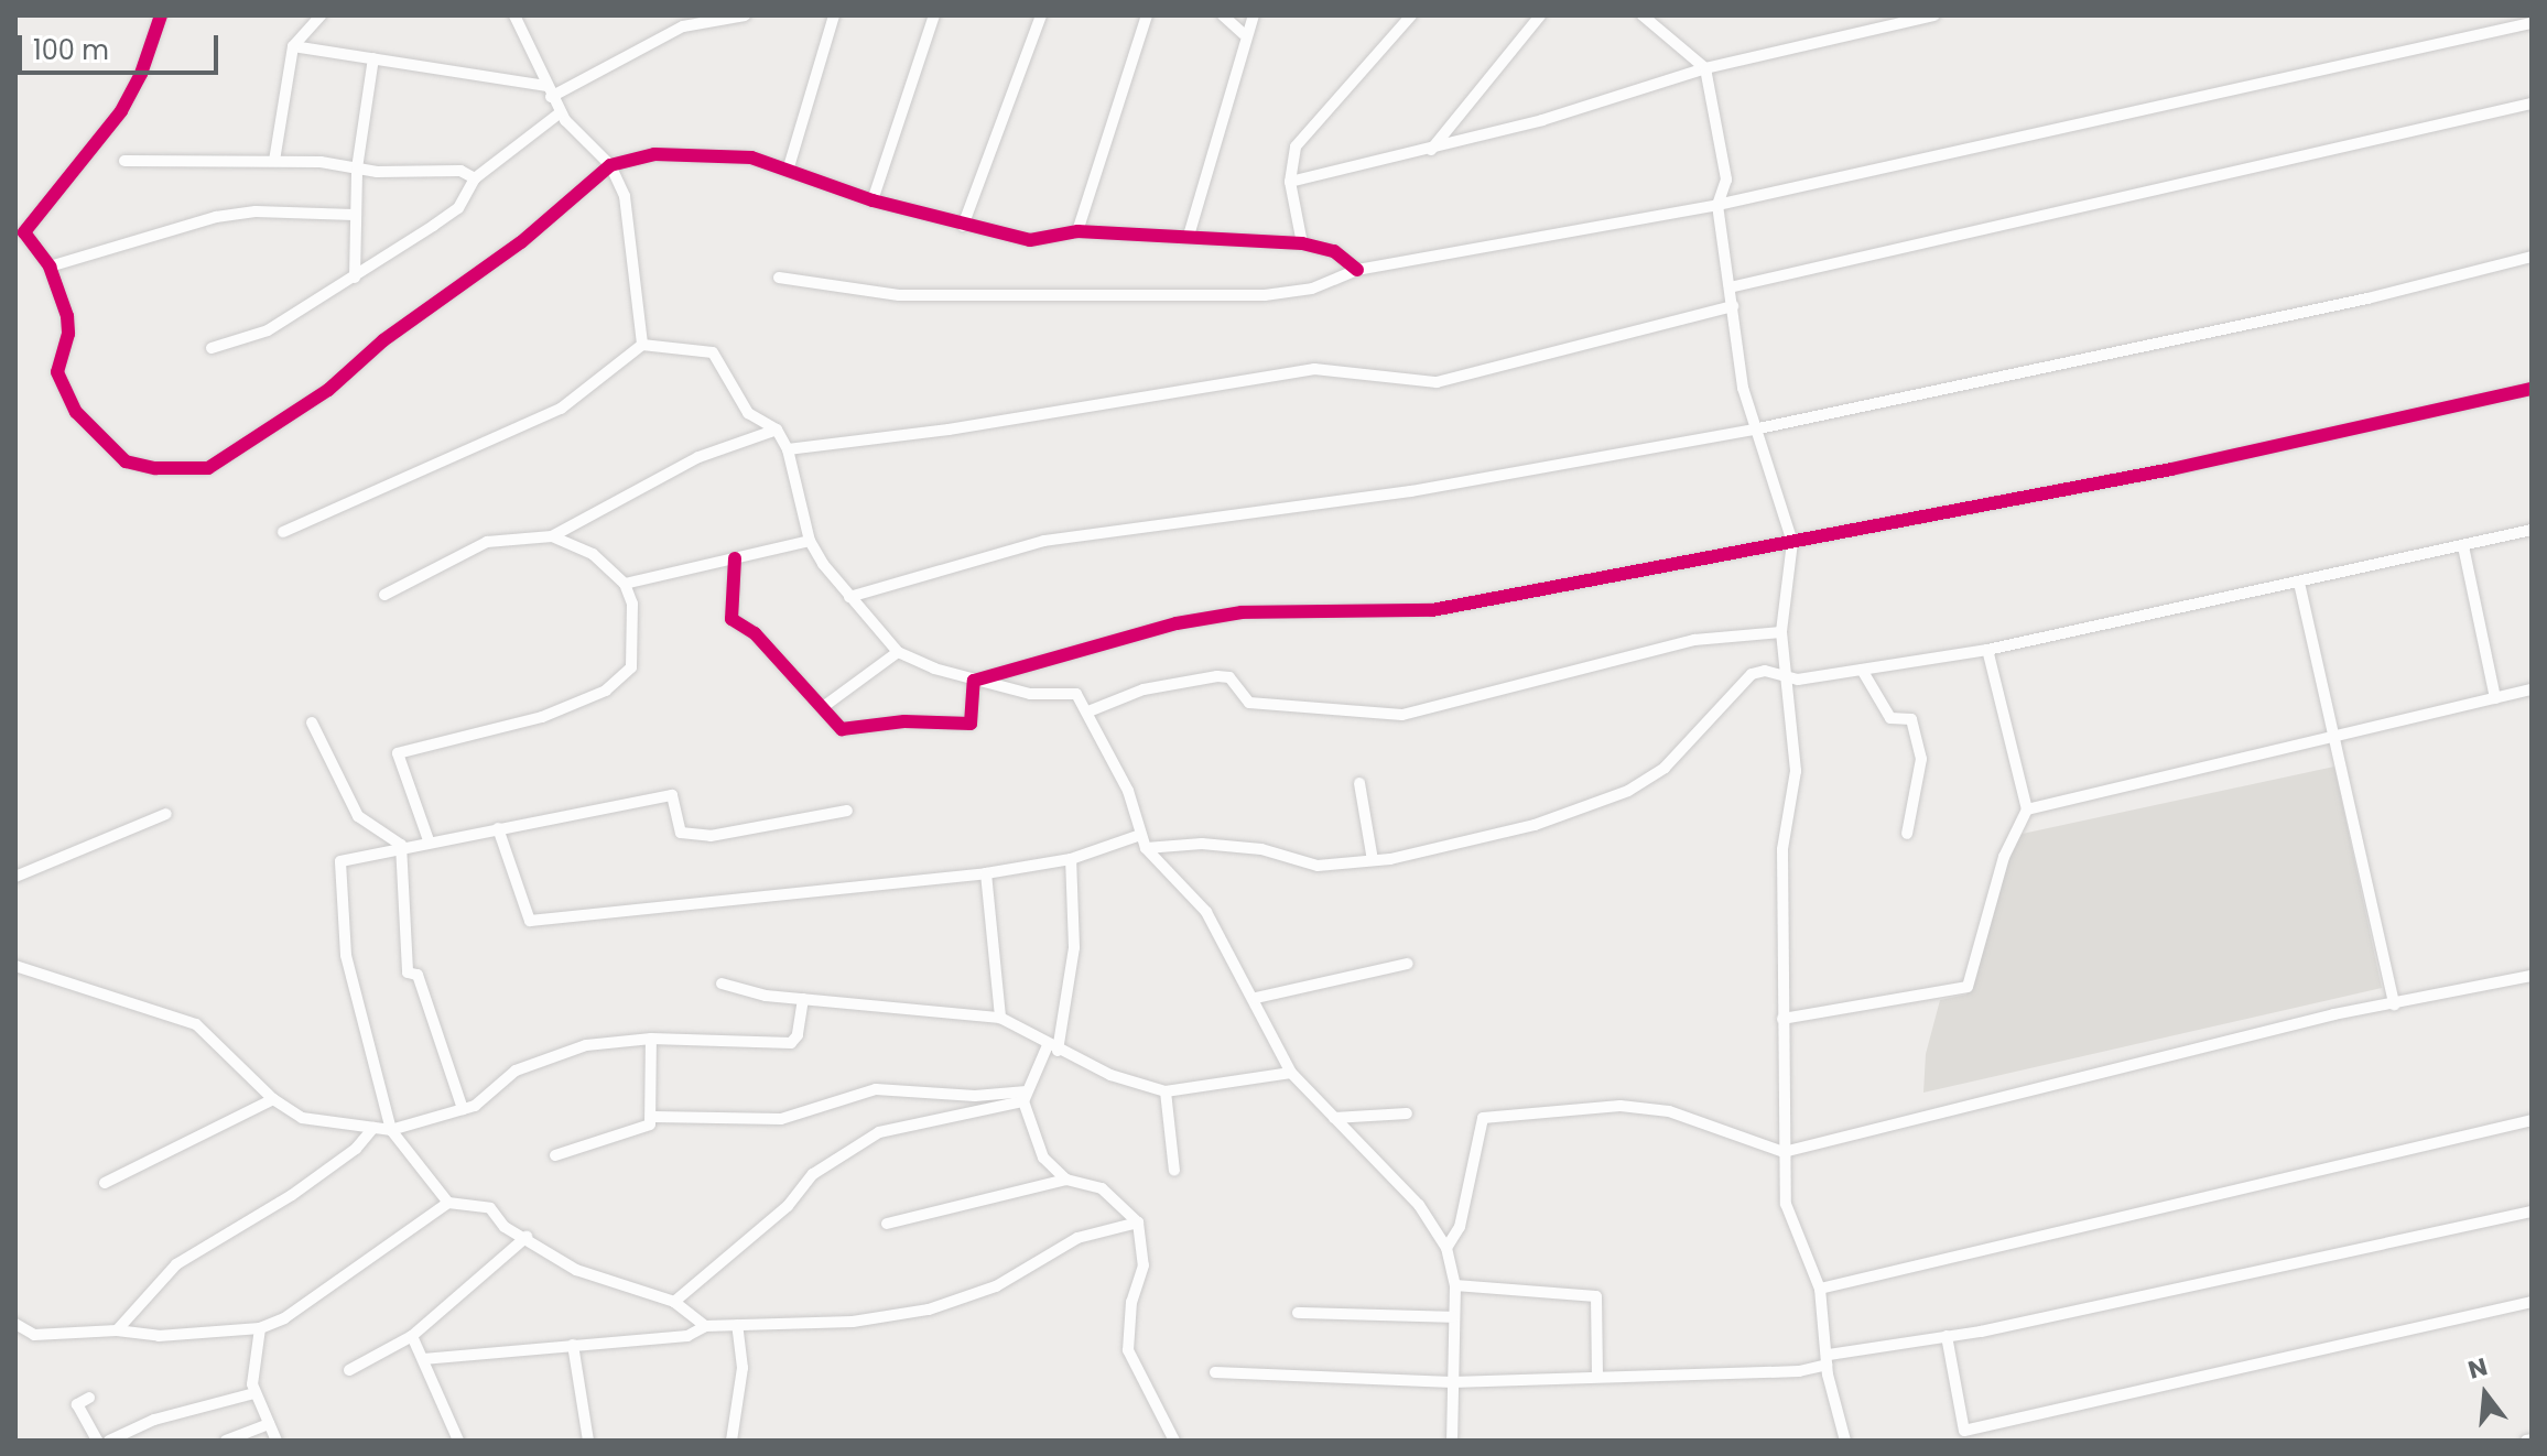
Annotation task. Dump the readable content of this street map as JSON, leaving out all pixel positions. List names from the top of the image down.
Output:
{
  "scale_bar": "100 m",
  "north": "top"
}
